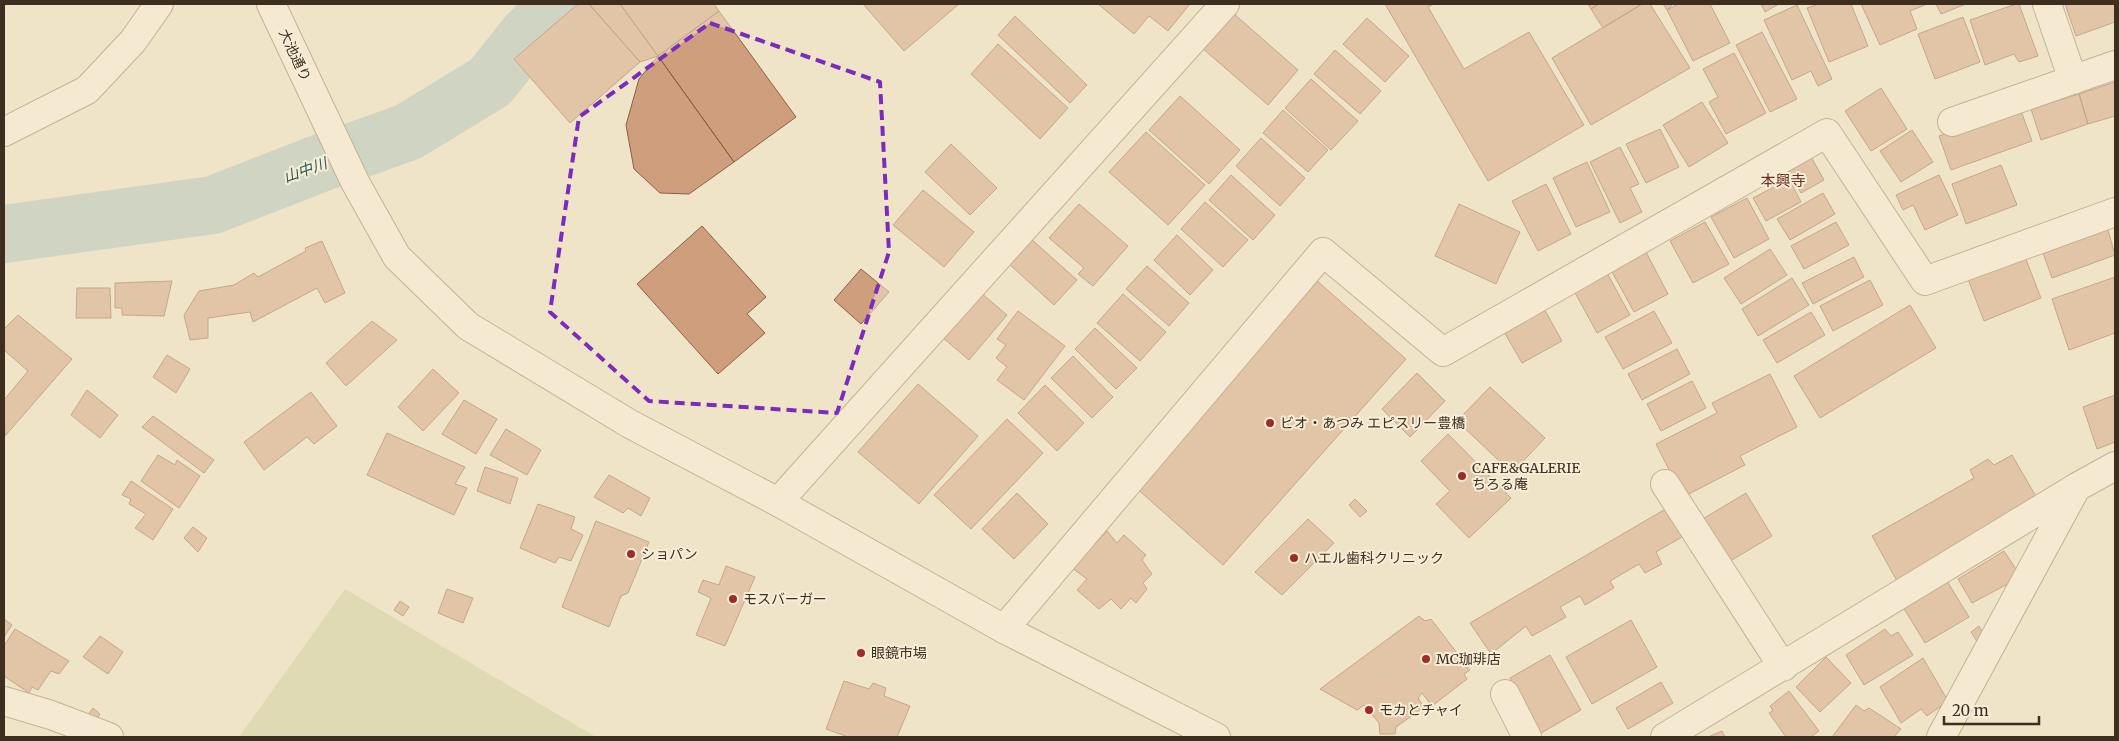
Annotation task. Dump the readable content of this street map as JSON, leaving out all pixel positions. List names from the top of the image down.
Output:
{
  "streets": {
    "street": ["大池通り"]
  },
  "districts": ["本興寺"],
  "water": ["山中川"],
  "places": [
    "ビオ・あつみ エピスリー豊橋",
    "CAFE&GALERIE ちろる庵",
    "ショパン",
    "ハエル歯科クリニック",
    "モスバーガー",
    "眼鏡市場",
    "MC珈琲店",
    "モカとチャイ"
  ],
  "scale_bar": "20 m"
}
